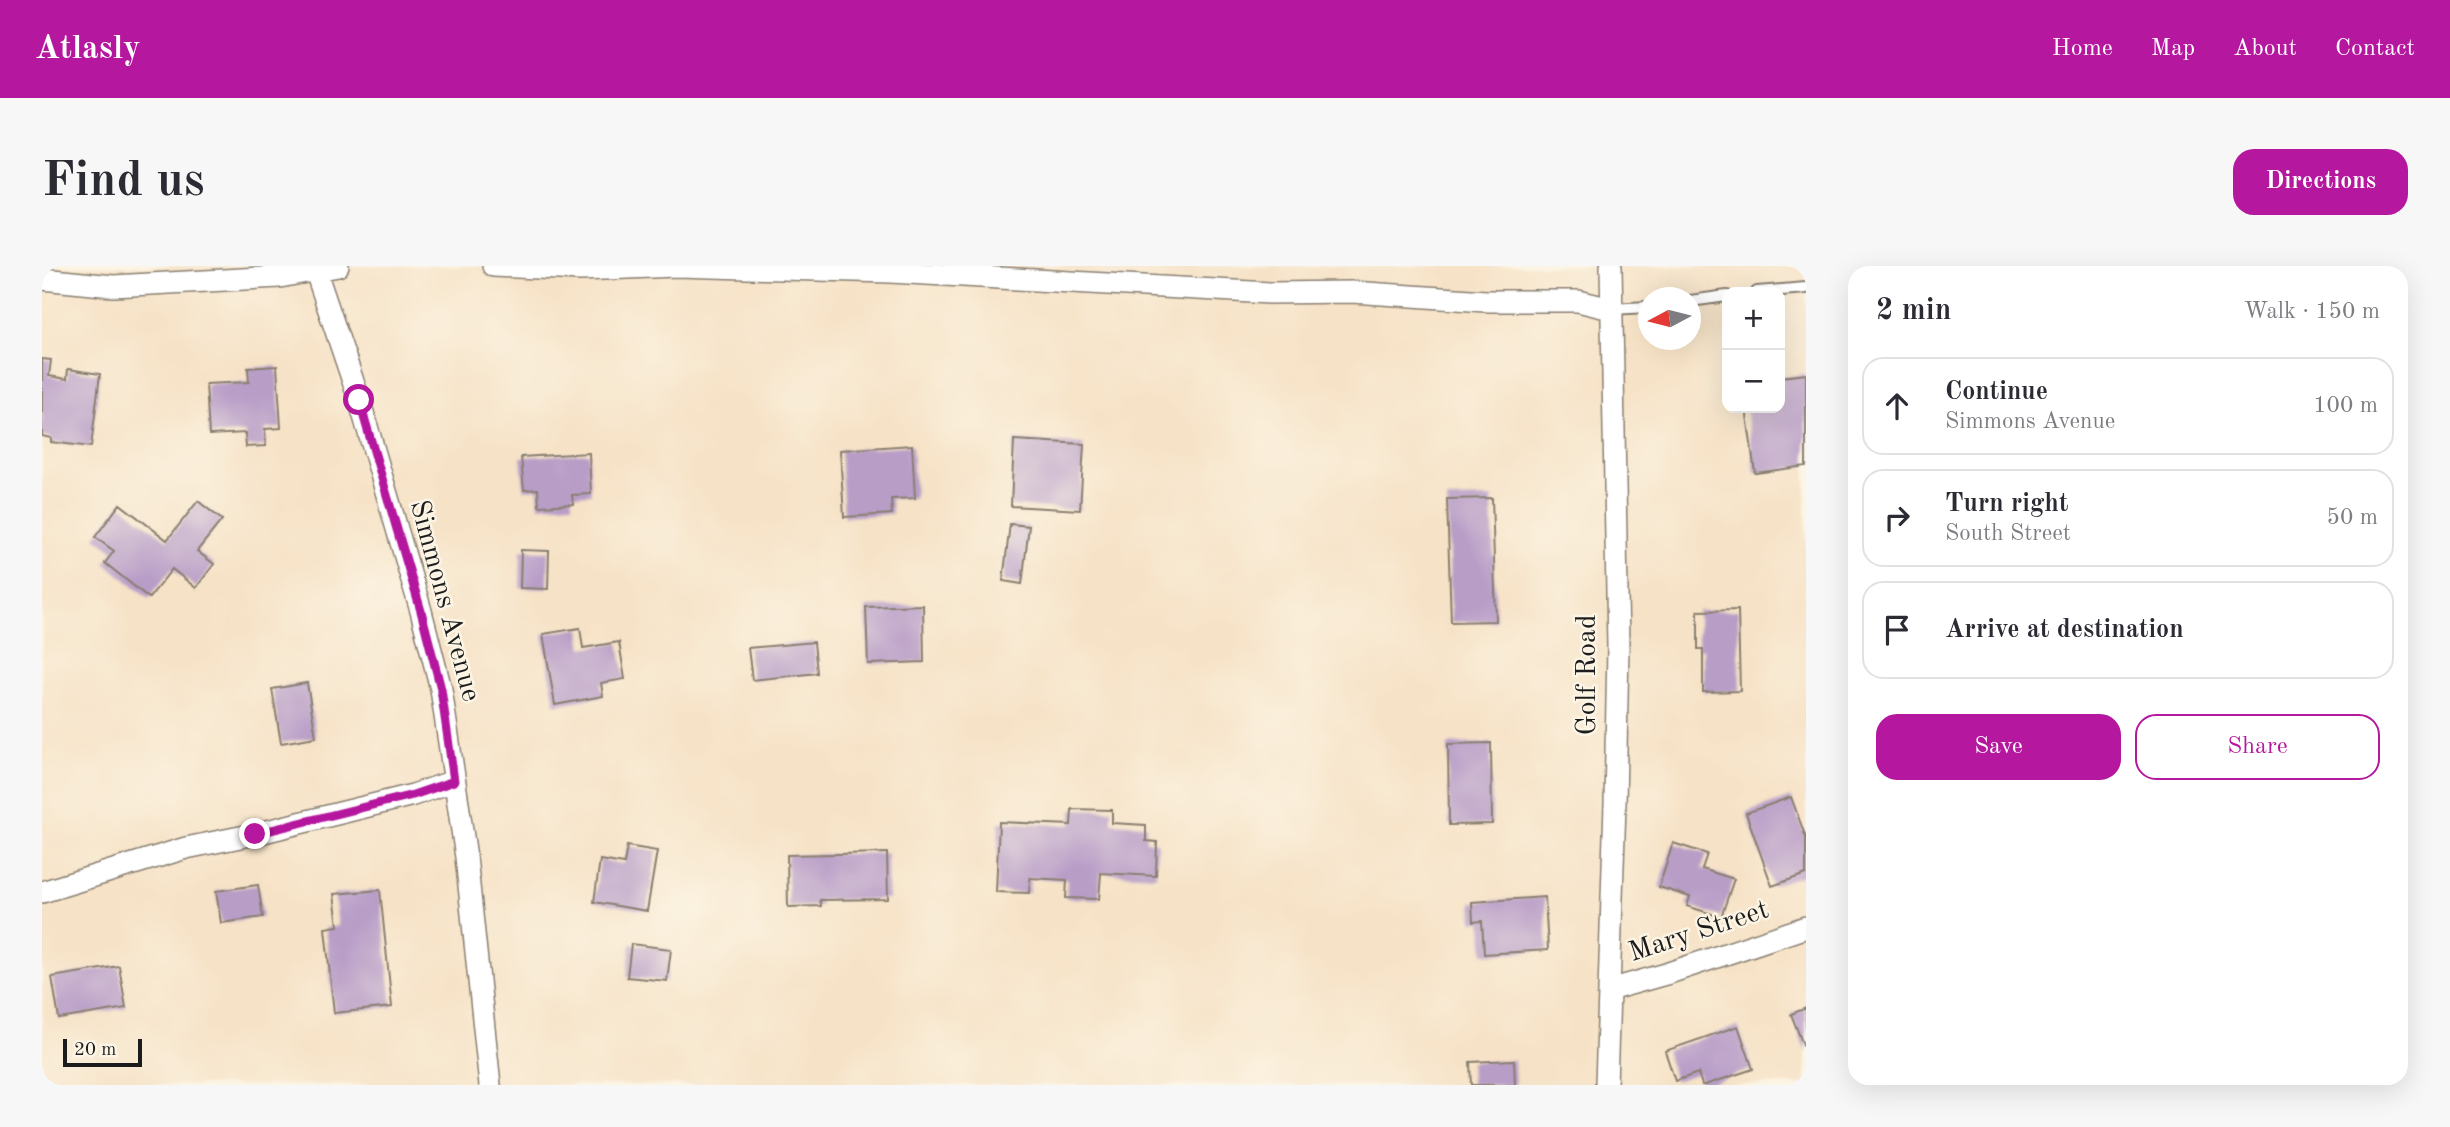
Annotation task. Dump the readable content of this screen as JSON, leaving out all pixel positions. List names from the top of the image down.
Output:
{
  "streets": {
    "street": ["Simmons Avenue", "Golf Road", "Mary Street"]
  },
  "crossings": [
    ["Golf Road", "Mary Street"]
  ],
  "scale_bar": "20 m",
  "north": "left",
  "page": {
    "header": "Atlasly",
    "nav": [
      "Home",
      "Map",
      "About",
      "Contact"
    ],
    "buttons": [
      "Directions",
      ["Save", "Share"]
    ],
    "title": "Find us",
    "heading": ["2 min", "Walk · 150 m"],
    "map_buttons": ["+", "−"],
    "list": [
      ["Continue", "Simmons Avenue", "100 m"],
      ["Turn right", "South Street", "50 m"],
      "Arrive at destination"
    ],
    "scale": "20 m"
  }
}
